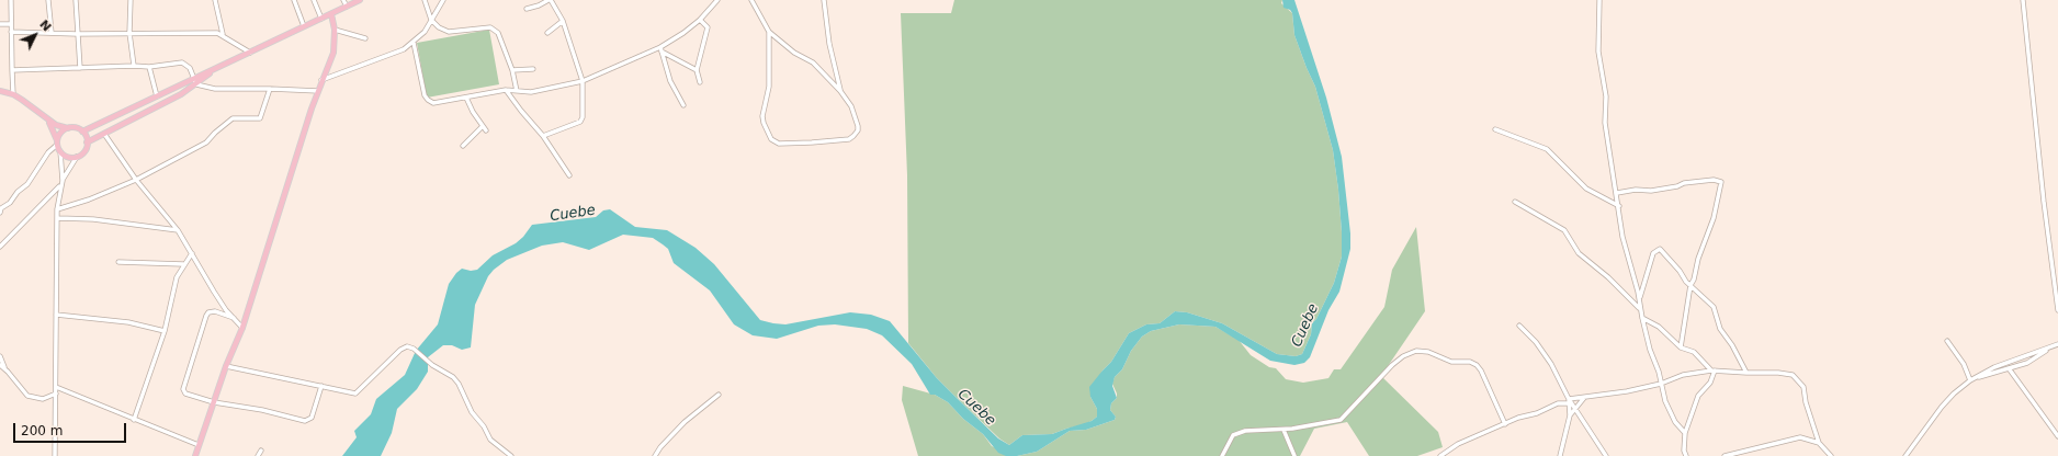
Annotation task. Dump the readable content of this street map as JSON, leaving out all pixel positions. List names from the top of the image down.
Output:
{
  "water": ["Cuebe"],
  "scale_bar": "200 m",
  "north": "top right"
}
